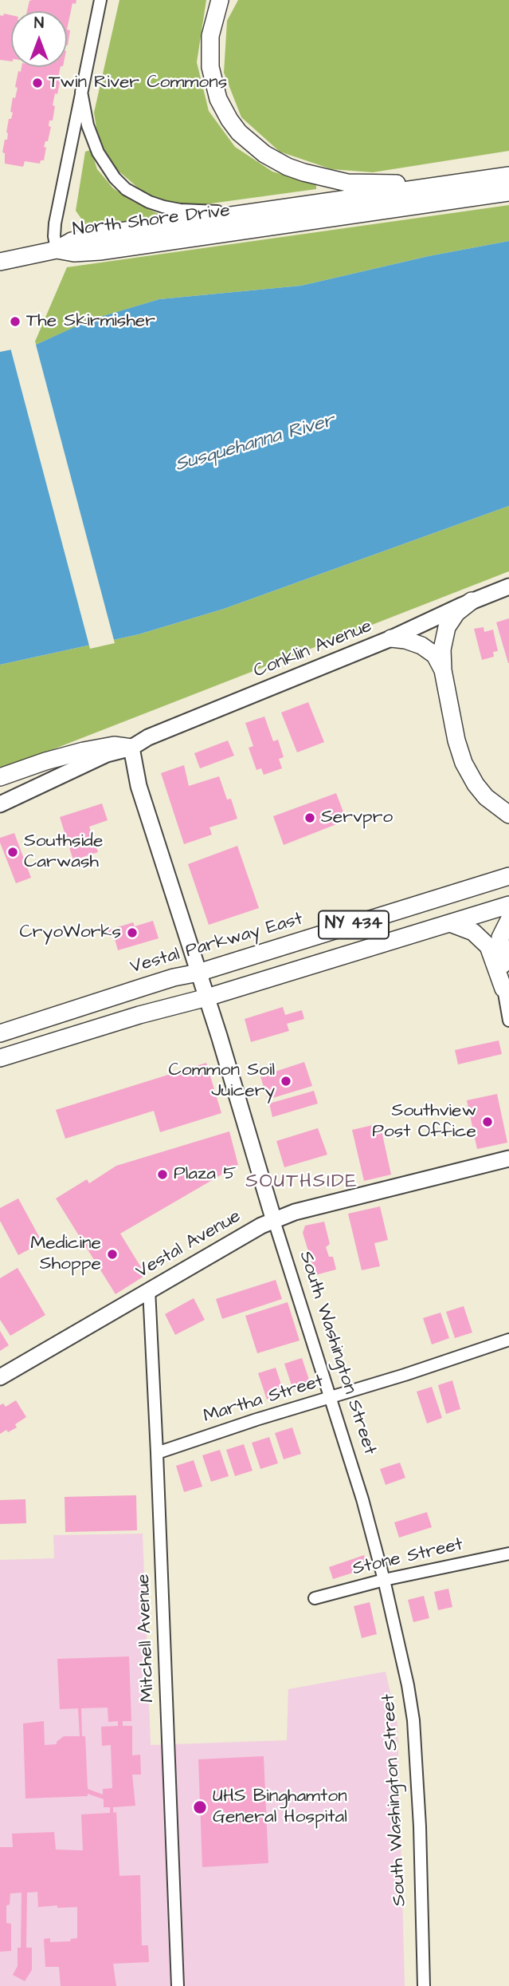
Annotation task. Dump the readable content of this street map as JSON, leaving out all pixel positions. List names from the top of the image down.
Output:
{
  "streets": {
    "main road": ["North Shore Drive", "NY 434", "Vestal Parkway East"],
    "street": [
      "Conklin Avenue",
      "Vestal Avenue",
      "South Washington Street",
      "Martha Street",
      "Stone Street",
      "Mitchell Avenue"
    ]
  },
  "crossings": [
    ["Conklin Avenue", "South Washington Street"],
    ["NY 434", "South Washington Street"],
    ["Vestal Parkway East", "South Washington Street"],
    ["Vestal Avenue", "South Washington Street"],
    ["Vestal Avenue", "Mitchell Avenue"],
    ["South Washington Street", "Martha Street"],
    ["South Washington Street", "Stone Street"],
    ["Martha Street", "Mitchell Avenue"]
  ],
  "districts": ["SOUTHSIDE"],
  "water": ["Susquehanna River"],
  "places": [
    "Twin River Commons",
    "The Skirmisher",
    "Servpro",
    "Southside Carwash",
    "CryoWorks",
    "Common Soil Juicery",
    "Southview Post Office",
    "Plaza 5",
    "Medicine Shoppe",
    "UHS Binghamton General Hospital"
  ],
  "north": "top"
}
